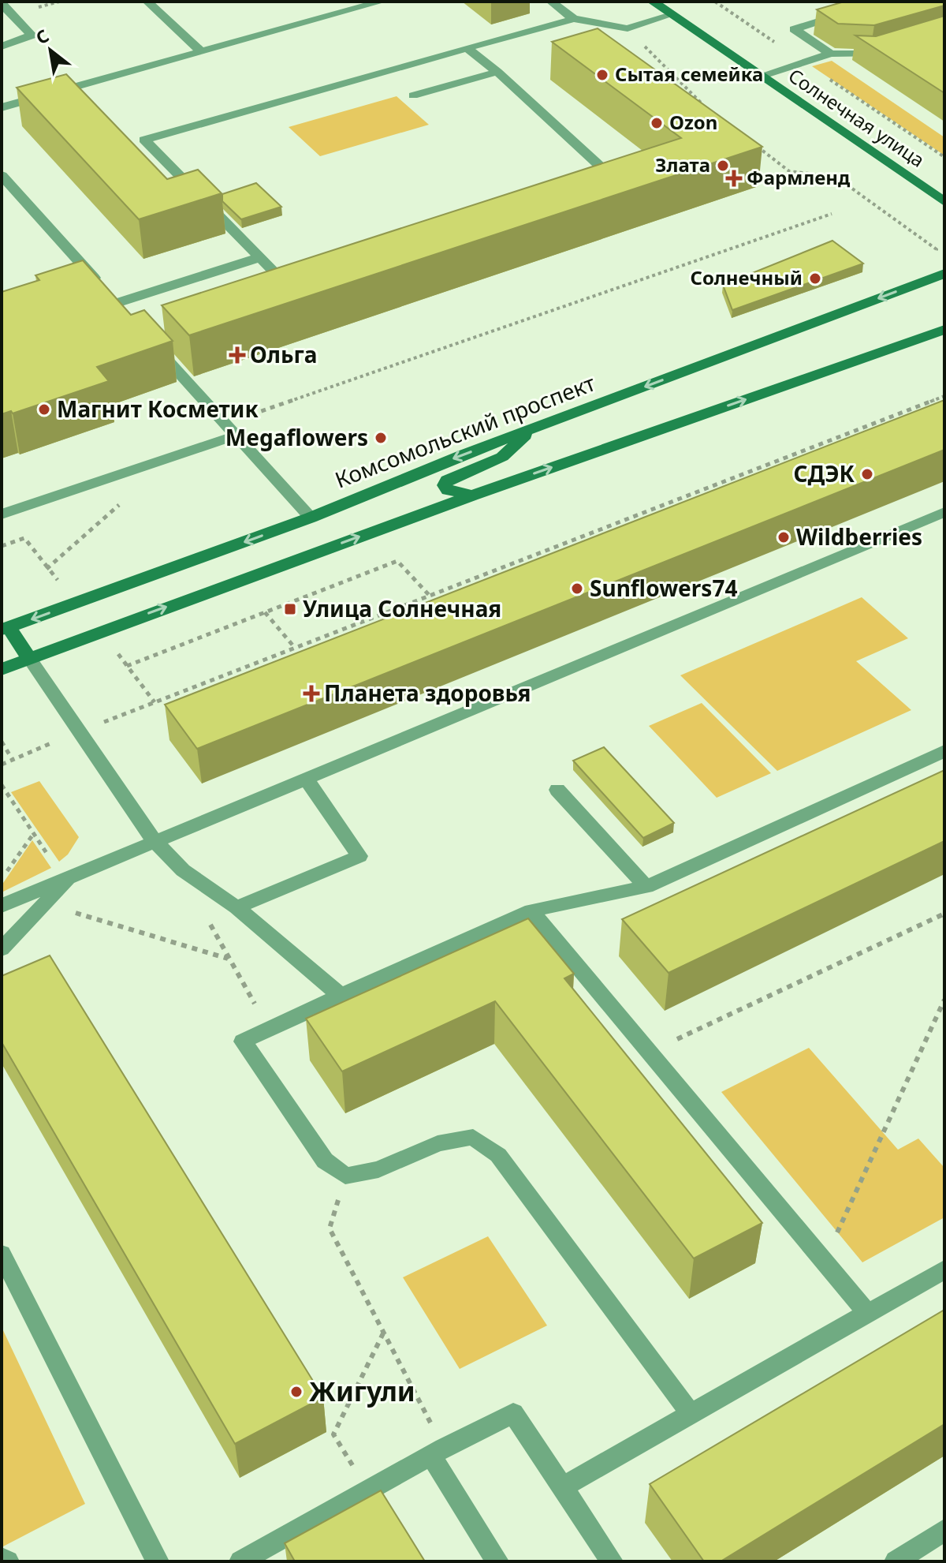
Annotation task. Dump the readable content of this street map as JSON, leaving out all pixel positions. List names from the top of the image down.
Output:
{
  "streets": {
    "main road": ["Солнечная улица", "Комсомольский проспект"]
  },
  "places": {
    "other": [
      "Сытая семейка",
      "Ozon",
      "Злата",
      "Солнечный",
      "Магнит Косметик",
      "Megaflowers",
      "СДЭК",
      "Wildberries",
      "Sunflowers74",
      "Жигули"
    ],
    "health": ["Фармленд", "Ольга", "Планета здоровья"],
    "transit": ["Улица Солнечная"]
  },
  "north": "top left"
}
